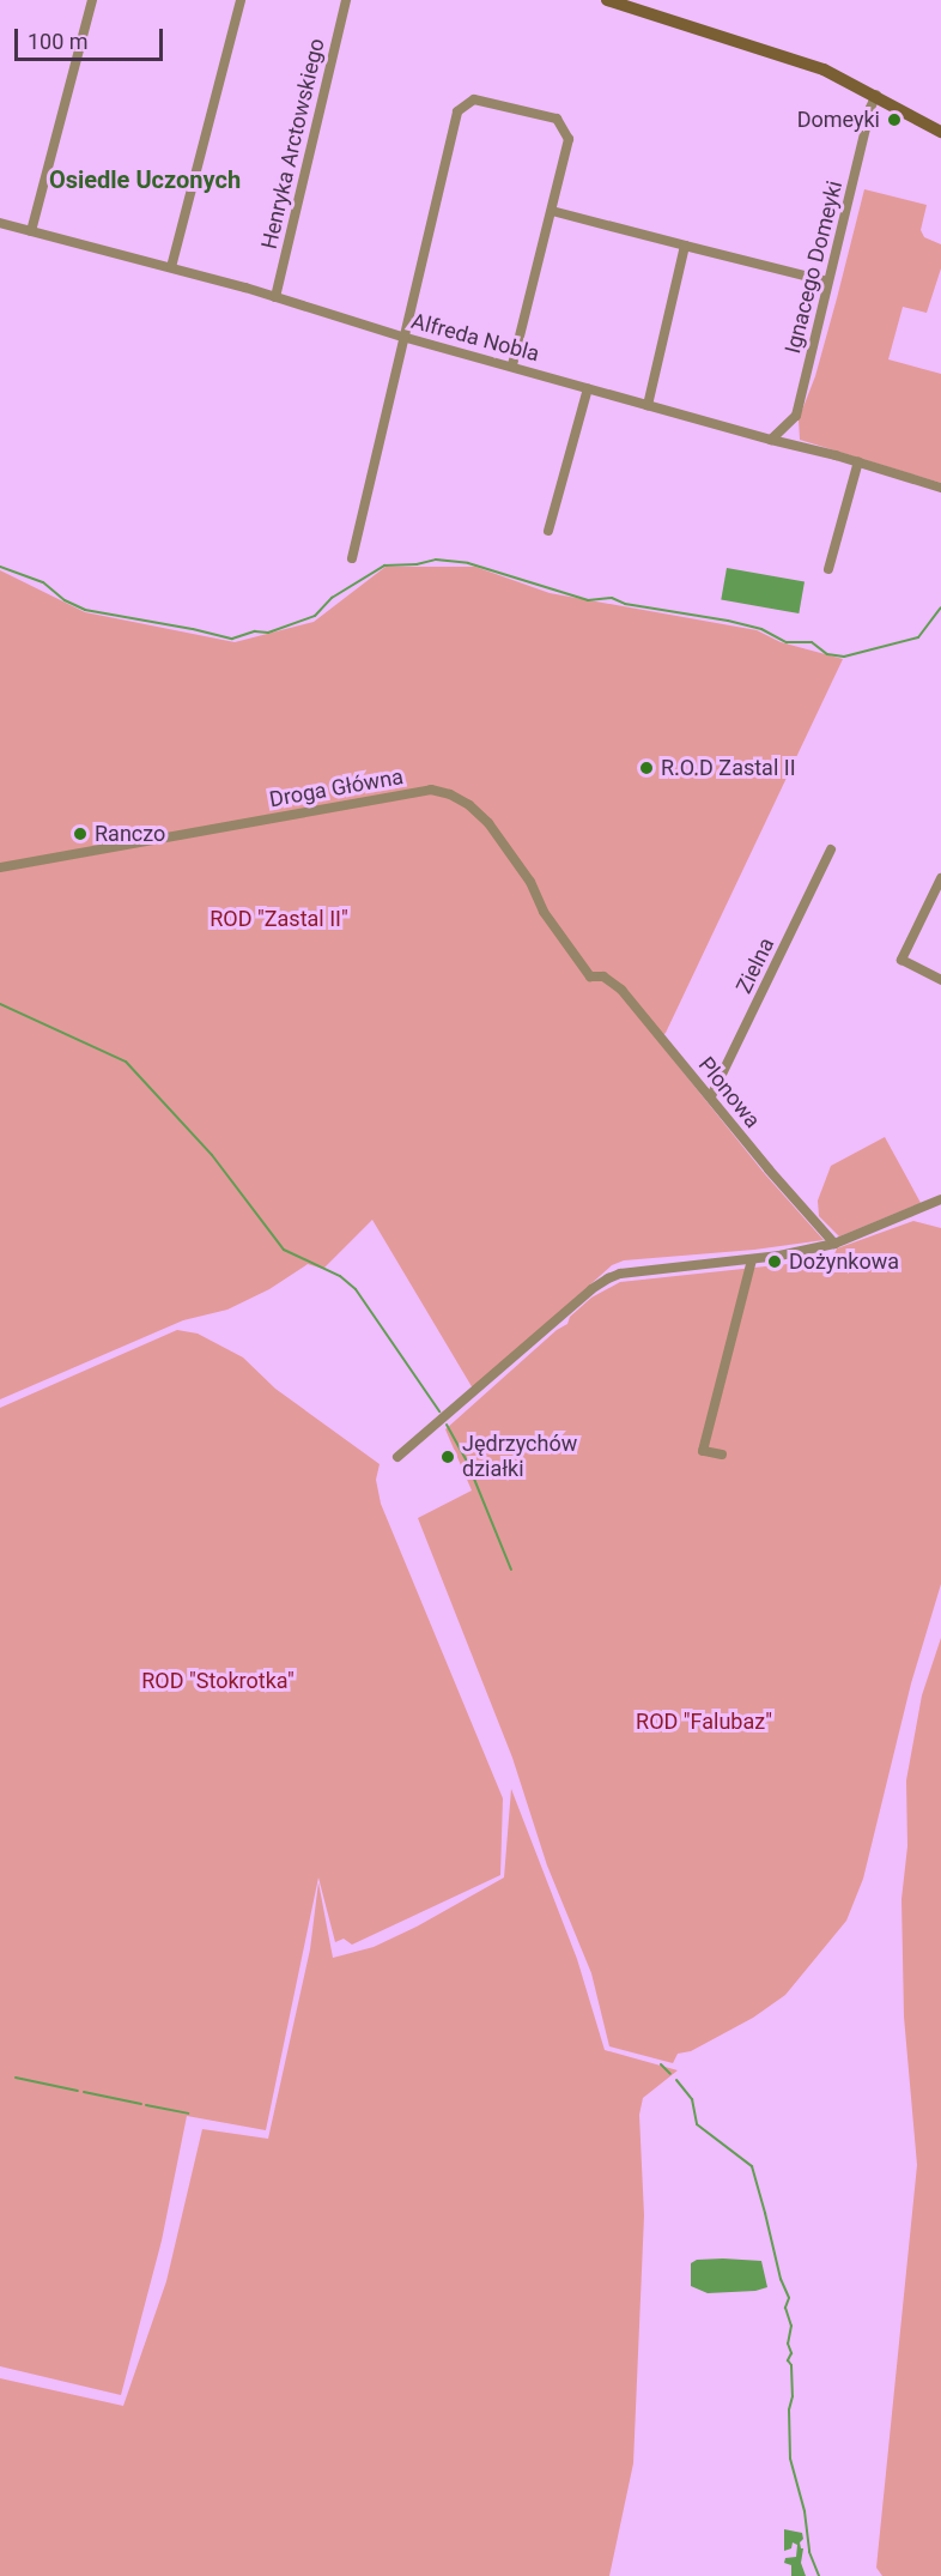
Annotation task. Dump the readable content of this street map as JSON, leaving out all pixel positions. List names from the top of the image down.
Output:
{
  "streets": {
    "street": [
      "Henryka Arctowskiego",
      "Ignacego Domeyki",
      "Alfreda Nobla",
      "Droga Główna",
      "Zielna",
      "Plonowa"
    ]
  },
  "crossings": [
    ["Henryka Arctowskiego", "Alfreda Nobla"],
    ["Ignacego Domeyki", "Alfreda Nobla"],
    ["Droga Główna", "Plonowa"],
    ["Zielna", "Plonowa"]
  ],
  "districts": ["Osiedle Uczonych"],
  "parks": ["ROD \"Zastal II\"", "ROD \"Stokrotka\"", "ROD \"Falubaz\""],
  "places": [
    "Domeyki",
    "R.O.D Zastal II",
    "Ranczo",
    "Dożynkowa",
    "Jędrzychów działki"
  ],
  "scale_bar": "100 m"
}
